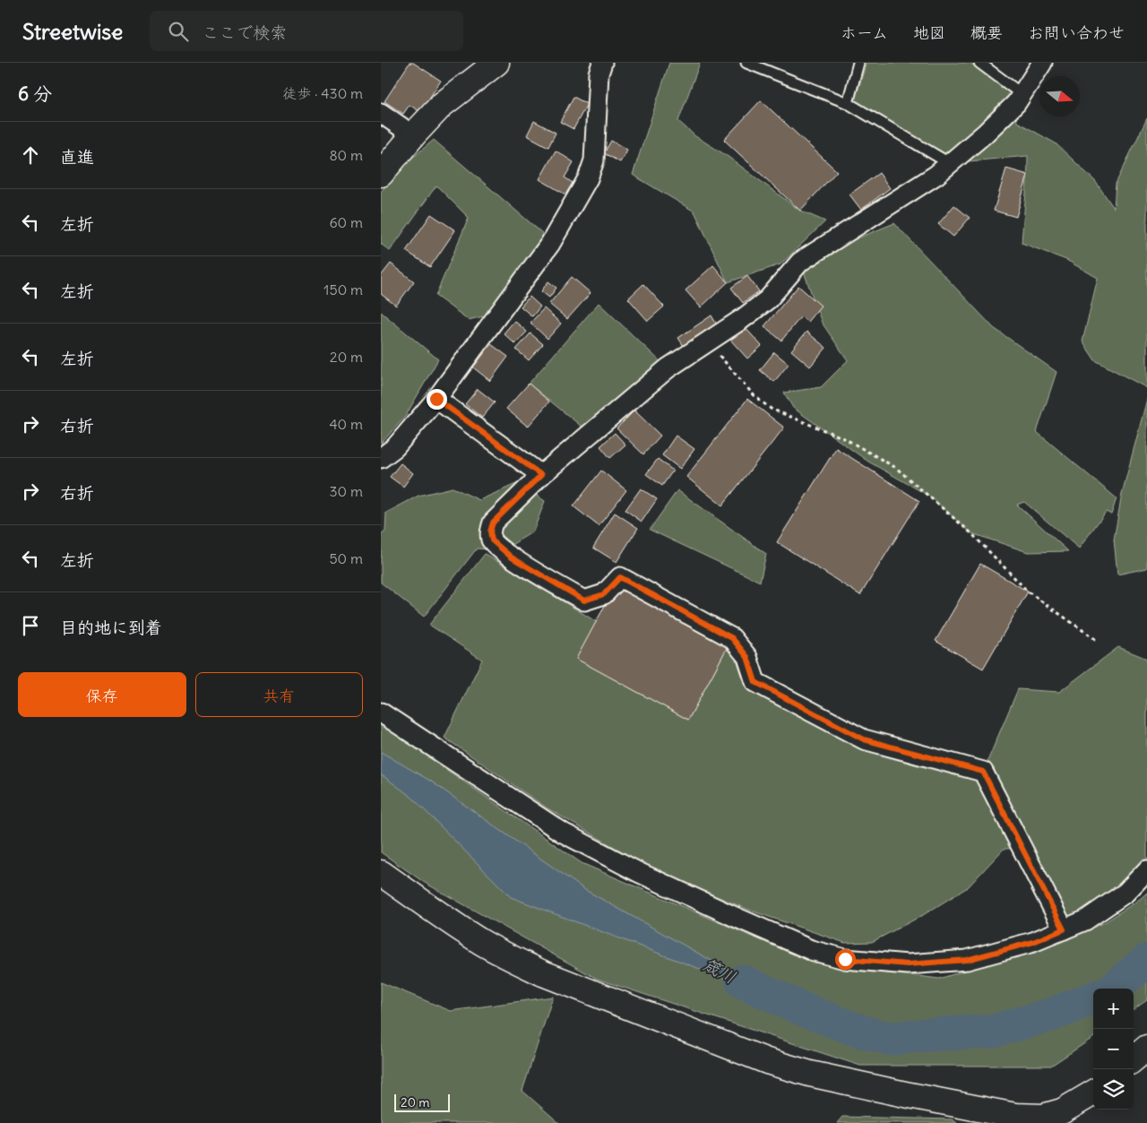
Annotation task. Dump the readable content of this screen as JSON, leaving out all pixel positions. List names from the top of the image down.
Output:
{
  "water": ["筬川"],
  "scale_bar": "20 m",
  "north": "right",
  "page": {
    "header": "Streetwise",
    "search": "ここで検索",
    "nav": [
      "ホーム",
      "地図",
      "概要",
      "お問い合わせ"
    ],
    "heading": ["6 分", "徒歩 · 430 m"],
    "list": [
      ["直進", "80 m"],
      ["左折", "60 m"],
      ["左折", "150 m"],
      ["左折", "20 m"],
      ["右折", "40 m"],
      ["右折", "30 m"],
      ["左折", "50 m"],
      "目的地に到着"
    ],
    "buttons": ["保存", "共有"],
    "map_buttons": ["+", "−"],
    "scale": "20 m"
  }
}
